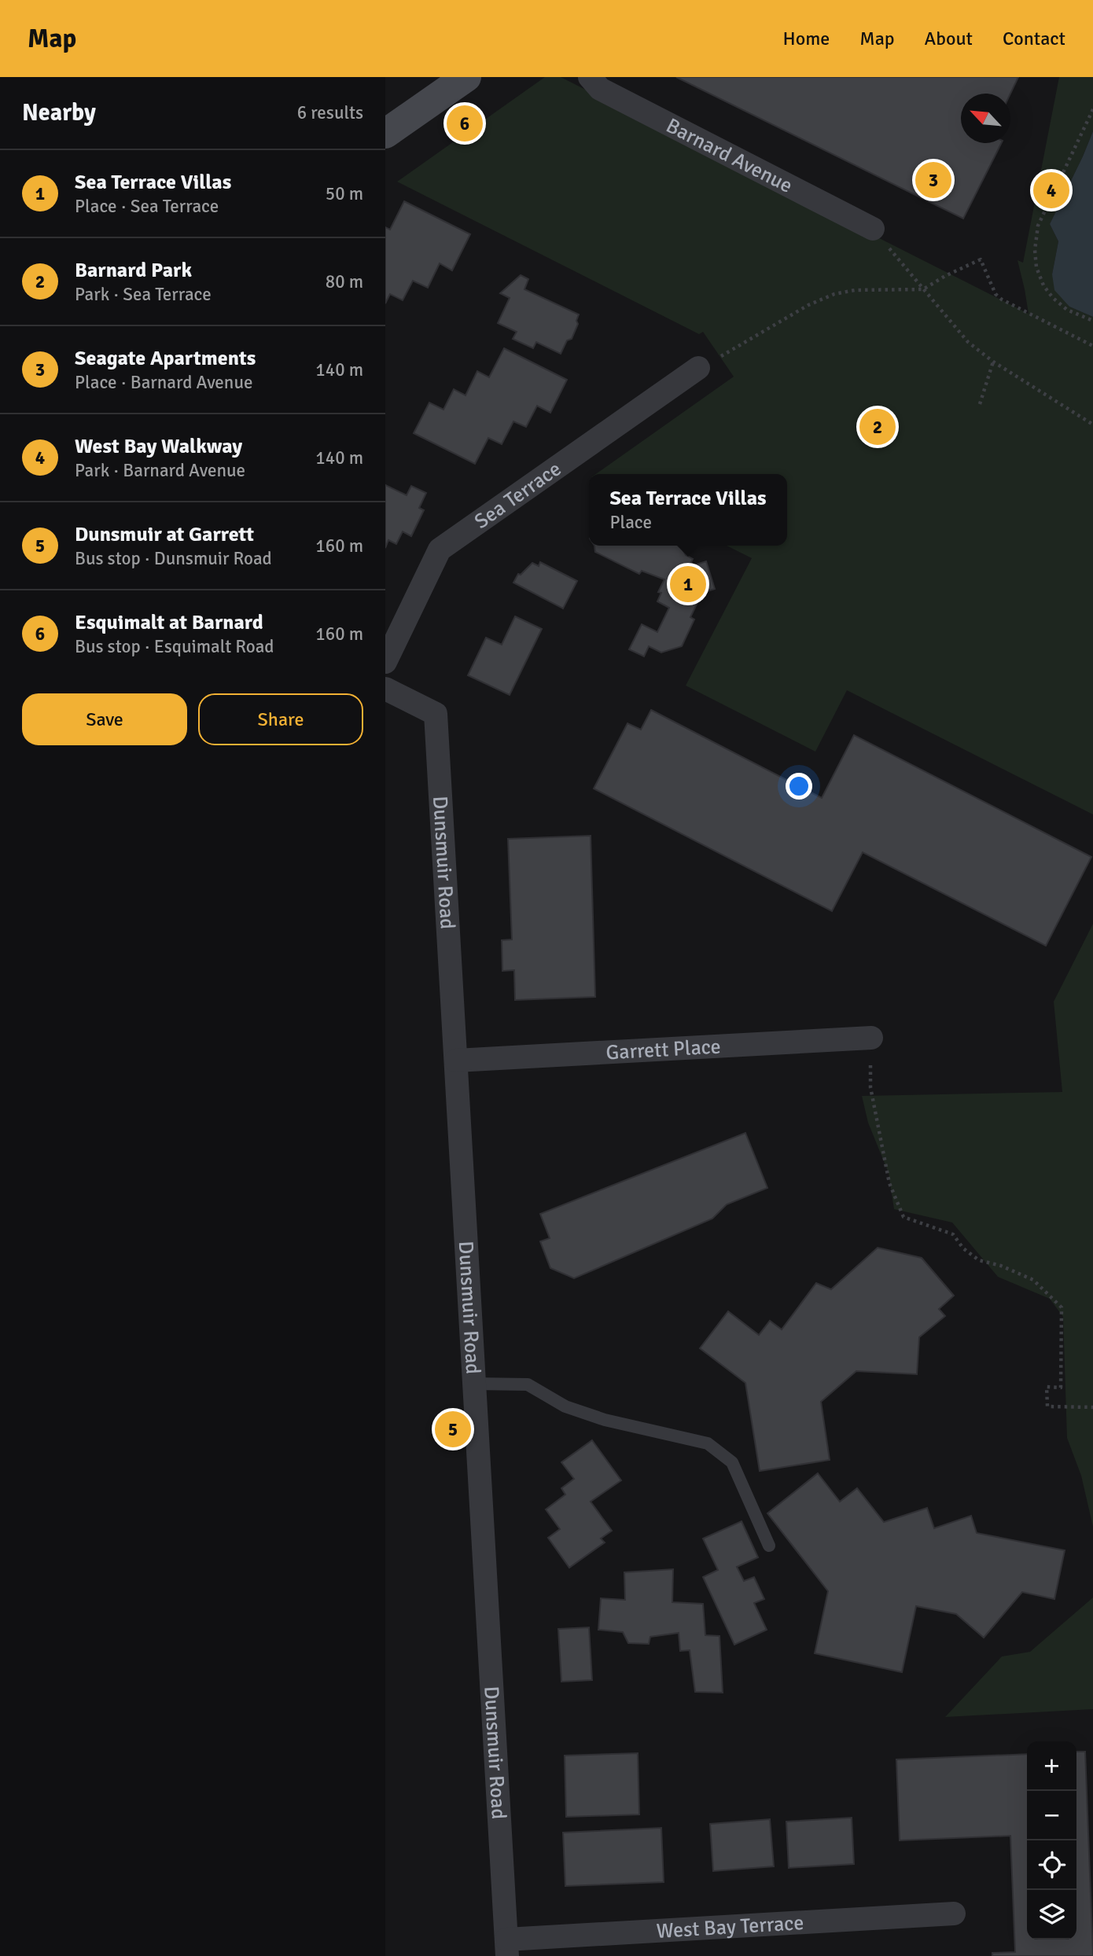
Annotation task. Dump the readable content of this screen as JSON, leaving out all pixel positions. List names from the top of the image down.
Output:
{
  "streets": {
    "street": [
      "Barnard Avenue",
      "Sea Terrace",
      "Dunsmuir Road",
      "Garrett Place",
      "West Bay Terrace"
    ]
  },
  "crossings": [
    ["Dunsmuir Road", "Garrett Place"],
    ["Dunsmuir Road", "West Bay Terrace"]
  ],
  "north": "top left",
  "page": {
    "header": "Map",
    "nav": [
      "Home",
      "Map",
      "About",
      "Contact"
    ],
    "heading": ["Nearby", "6 results"],
    "pins": [
      "6",
      "3",
      "4",
      "2",
      "1",
      "5"
    ],
    "list": [
      {
        "mark": "1",
        "name": "Sea Terrace Villas",
        "note": "Place · Sea Terrace",
        "value": "50 m"
      },
      {
        "mark": "2",
        "name": "Barnard Park",
        "note": "Park · Sea Terrace",
        "value": "80 m"
      },
      {
        "mark": "3",
        "name": "Seagate Apartments",
        "note": "Place · Barnard Avenue",
        "value": "140 m"
      },
      {
        "mark": "4",
        "name": "West Bay Walkway",
        "note": "Park · Barnard Avenue",
        "value": "140 m"
      },
      {
        "mark": "5",
        "name": "Dunsmuir at Garrett",
        "note": "Bus stop · Dunsmuir Road",
        "value": "160 m"
      },
      {
        "mark": "6",
        "name": "Esquimalt at Barnard",
        "note": "Bus stop · Esquimalt Road",
        "value": "160 m"
      }
    ],
    "popup": ["Sea Terrace Villas", "Place"],
    "buttons": ["Save", "Share"],
    "map_buttons": ["+", "−"]
  }
}
